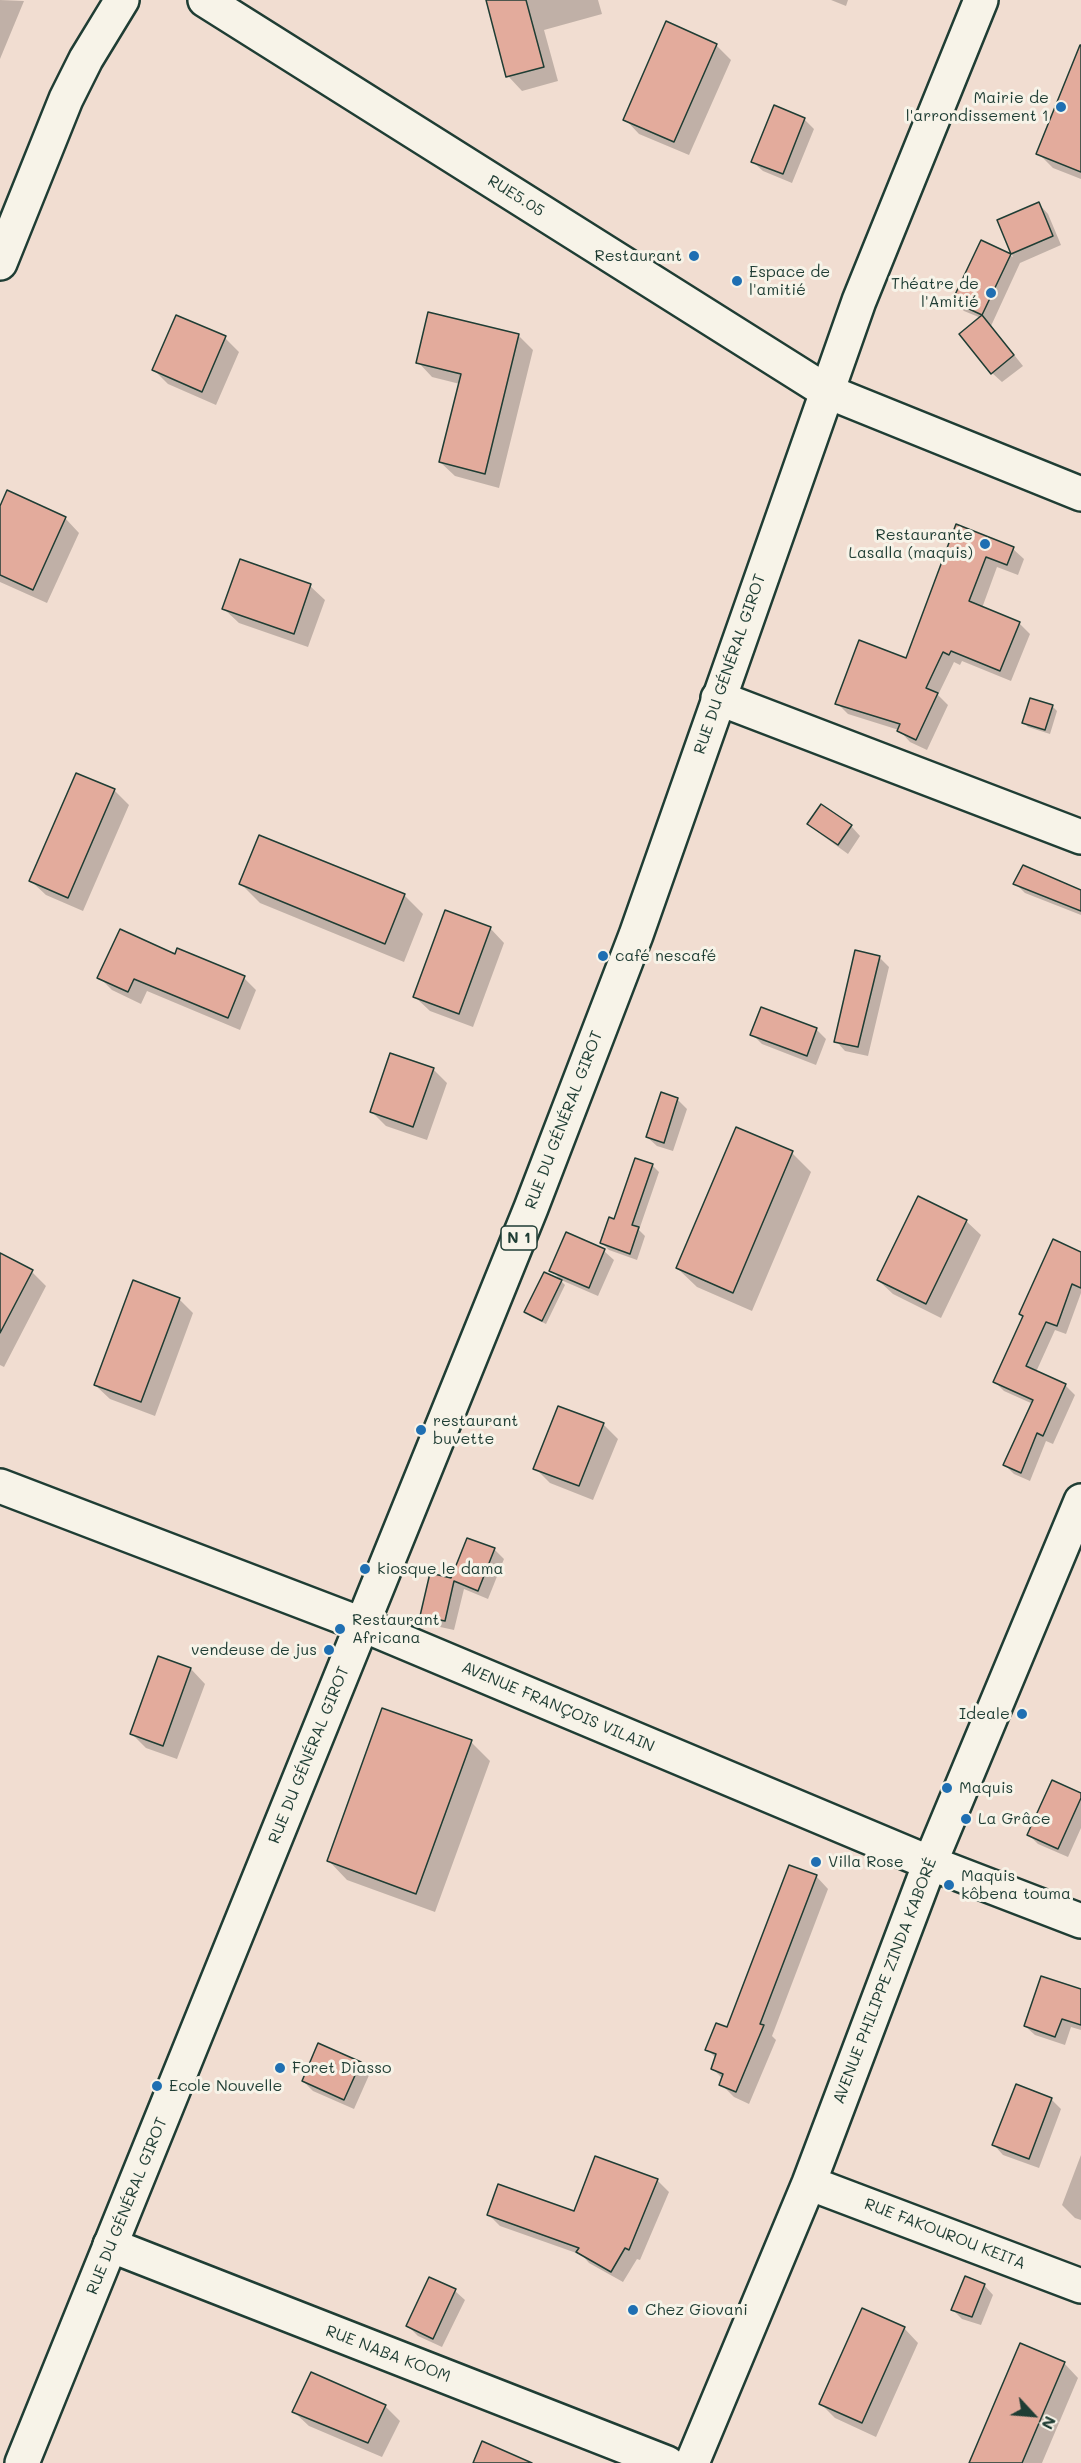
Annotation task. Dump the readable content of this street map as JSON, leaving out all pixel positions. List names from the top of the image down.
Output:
{
  "streets": {
    "main road": [
      "RUE5.05",
      "RUE DU GÉNÉRAL GIROT",
      "N 1",
      "AVENUE FRANÇOIS VILAIN",
      "AVENUE PHILIPPE ZINDA KABORÉ",
      "RUE FAKOUROU KEITA",
      "RUE NABA KOOM"
    ]
  },
  "crossings": [
    ["RUE5.05", "RUE DU GÉNÉRAL GIROT"],
    ["RUE DU GÉNÉRAL GIROT", "AVENUE FRANÇOIS VILAIN"],
    ["RUE DU GÉNÉRAL GIROT", "RUE NABA KOOM"],
    ["AVENUE FRANÇOIS VILAIN", "AVENUE PHILIPPE ZINDA KABORÉ"],
    ["AVENUE PHILIPPE ZINDA KABORÉ", "RUE FAKOUROU KEITA"]
  ],
  "places": [
    "Mairie de l'arrondissement 1",
    "Restaurant",
    "Espace de l'amitié",
    "Théatre de l'Amitié",
    "Restaurante Lasalla (maquis)",
    "café nescafé",
    "restaurant buvette",
    "kiosque le dama",
    "Restaurant Africana",
    "vendeuse de jus",
    "Ideale",
    "Maquis",
    "La Grâce",
    "Villa Rose",
    "Maquis kôbena touma",
    "Foret Diasso",
    "Ecole Nouvelle",
    "Chez Giovani"
  ],
  "north": "bottom right"
}
